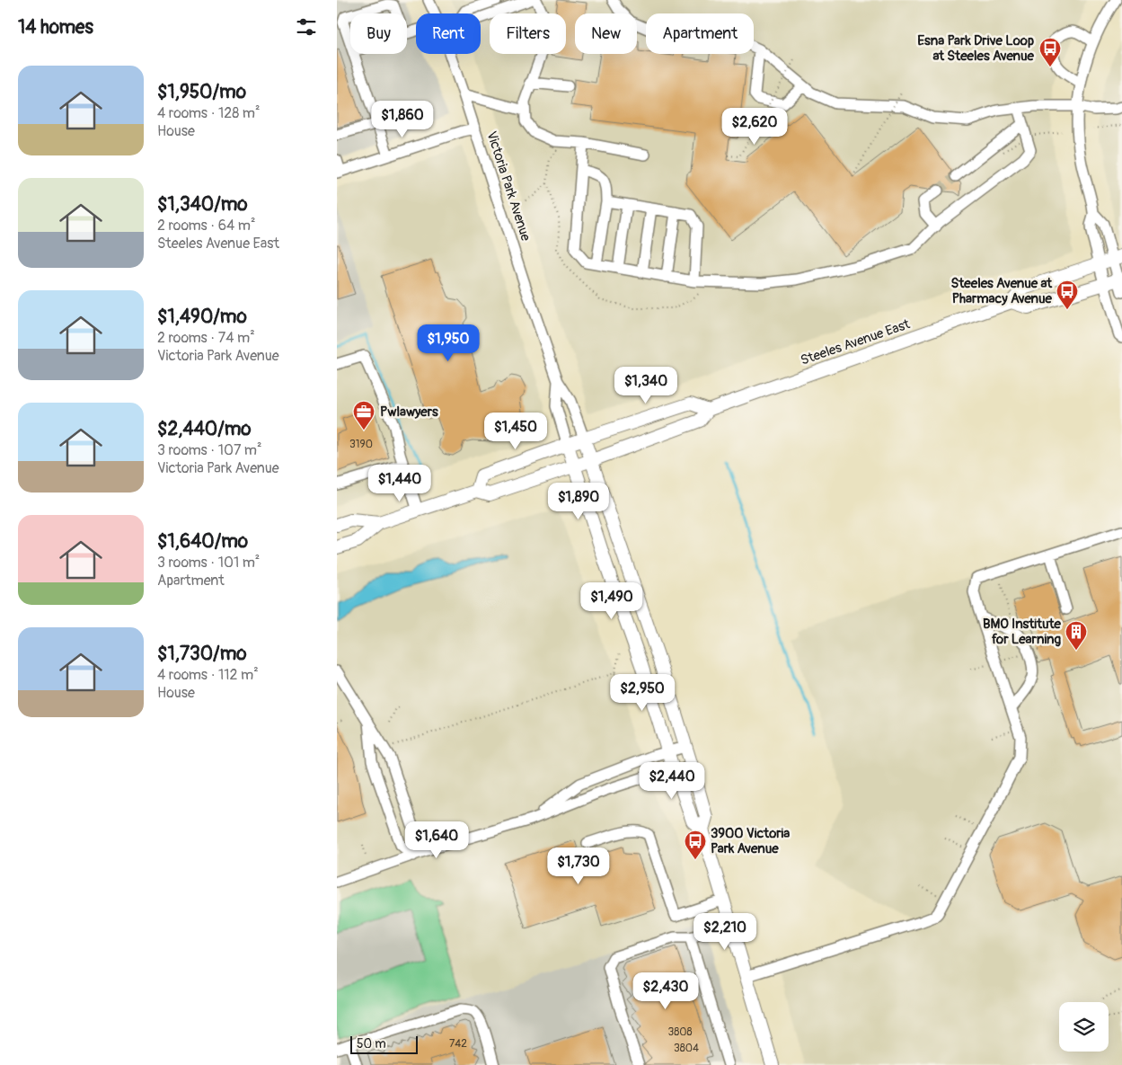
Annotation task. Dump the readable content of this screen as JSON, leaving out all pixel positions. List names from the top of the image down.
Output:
{
  "streets": {
    "main road": ["Victoria Park Avenue", "Steeles Avenue East"]
  },
  "crossings": [
    ["Victoria Park Avenue", "Steeles Avenue East"]
  ],
  "places": {
    "bus stop": ["Esna Park Drive Loop at Steeles Avenue", "Steeles Avenue at Pharmacy Avenue", "3900 Victoria Park Avenue"],
    "office": ["Pwlawyers"],
    "building": ["BMO Institute for Learning"]
  },
  "house_numbers": [
    "3190",
    "3808",
    "742",
    "3804"
  ],
  "scale_bar": "50 m",
  "page": {
    "heading": "14 homes",
    "chip": [
      "Buy",
      "Rent",
      "Filters",
      "New",
      "Apartment"
    ],
    "list": [
      {
        "name": "$1,950/mo",
        "note": "4 rooms · 128 m² · House"
      },
      {
        "name": "$1,340/mo",
        "note": "2 rooms · 64 m² · Steeles Avenue East"
      },
      {
        "name": "$1,490/mo",
        "note": "2 rooms · 74 m² · Victoria Park Avenue"
      },
      {
        "name": "$2,440/mo",
        "note": "3 rooms · 107 m² · Victoria Park Avenue"
      },
      {
        "name": "$1,640/mo",
        "note": "3 rooms · 101 m² · Apartment"
      },
      {
        "name": "$1,730/mo",
        "note": "4 rooms · 112 m² · House"
      }
    ],
    "price": [
      "$1,860",
      "$2,620",
      "$1,950",
      "$1,340",
      "$1,450",
      "$1,440",
      "$1,890",
      "$1,490",
      "$2,950",
      "$2,440",
      "$1,640",
      "$1,730",
      "$2,210",
      "$2,430"
    ],
    "scale": "50 m"
  }
}
